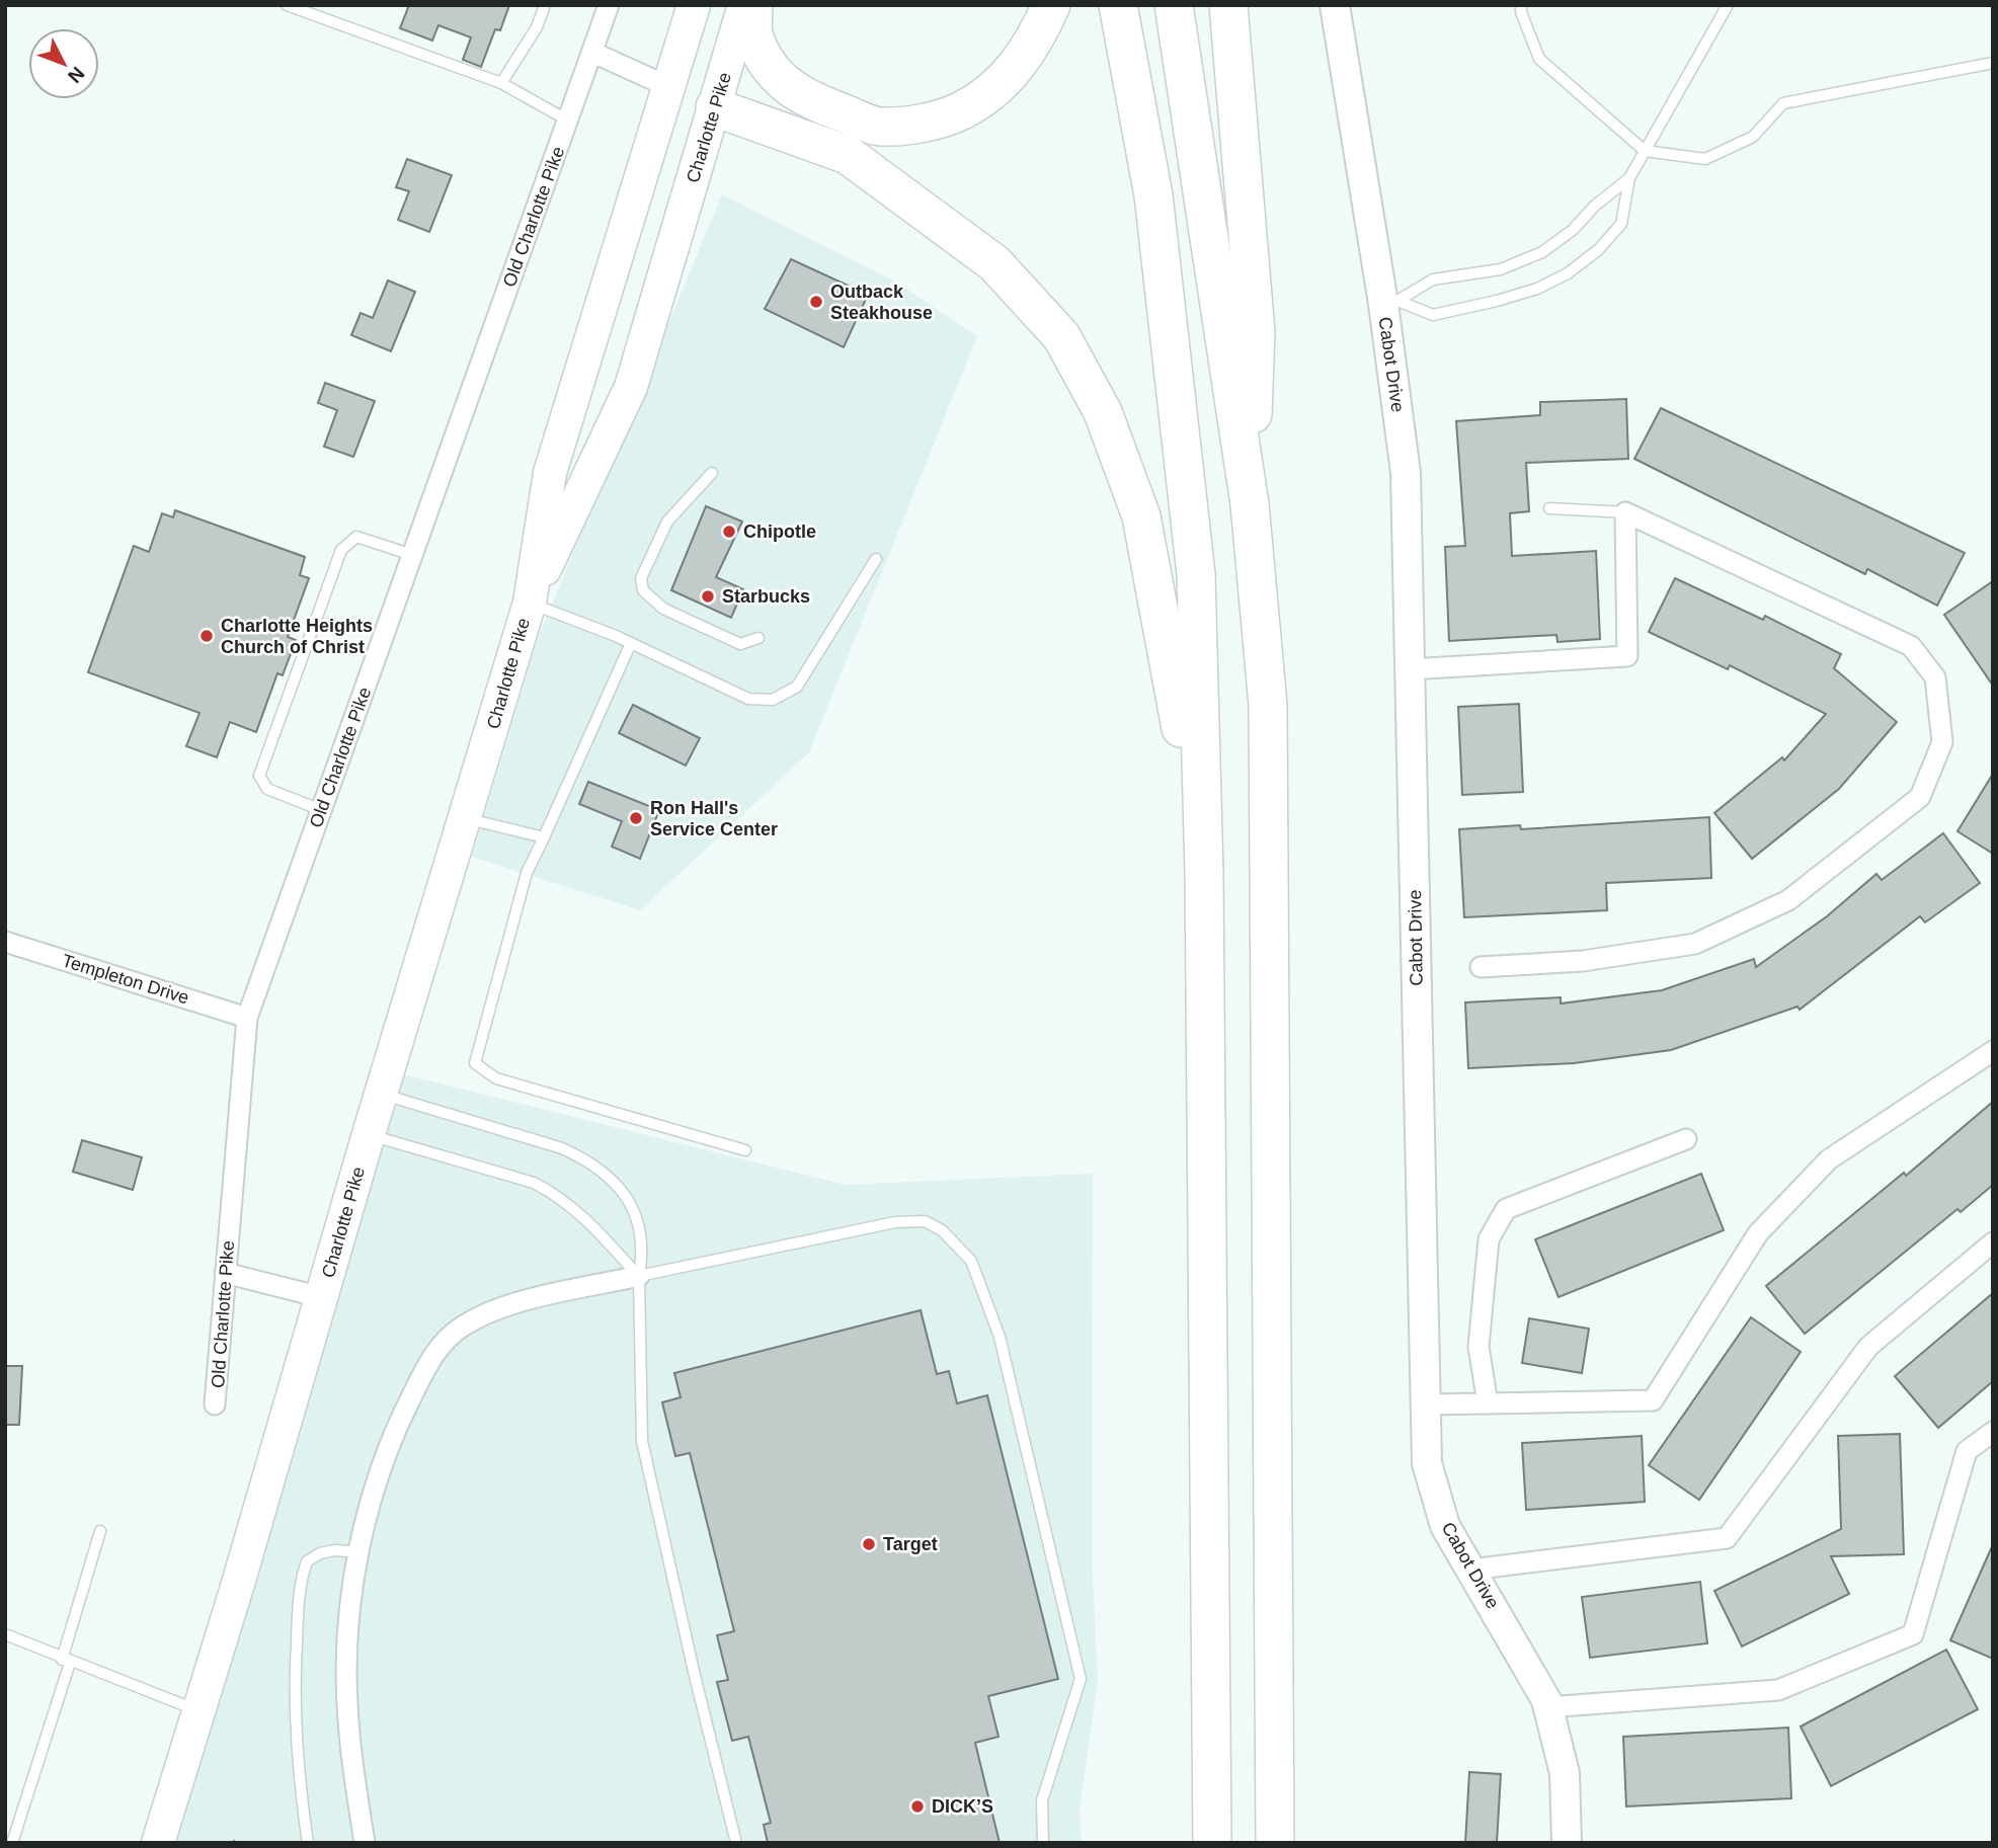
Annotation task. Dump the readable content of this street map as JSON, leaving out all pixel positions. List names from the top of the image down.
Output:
{
  "streets": {
    "main road": ["Charlotte Pike"],
    "street": ["Old Charlotte Pike", "Cabot Drive", "Templeton Drive"]
  },
  "crossings": [
    ["Old Charlotte Pike", "Templeton Drive"]
  ],
  "places": [
    "Outback Steakhouse",
    "Chipotle",
    "Starbucks",
    "Charlotte Heights Church of Christ",
    "Ron Hall's Service Center",
    "Target",
    "DICK’S"
  ],
  "north": "bottom right"
}
